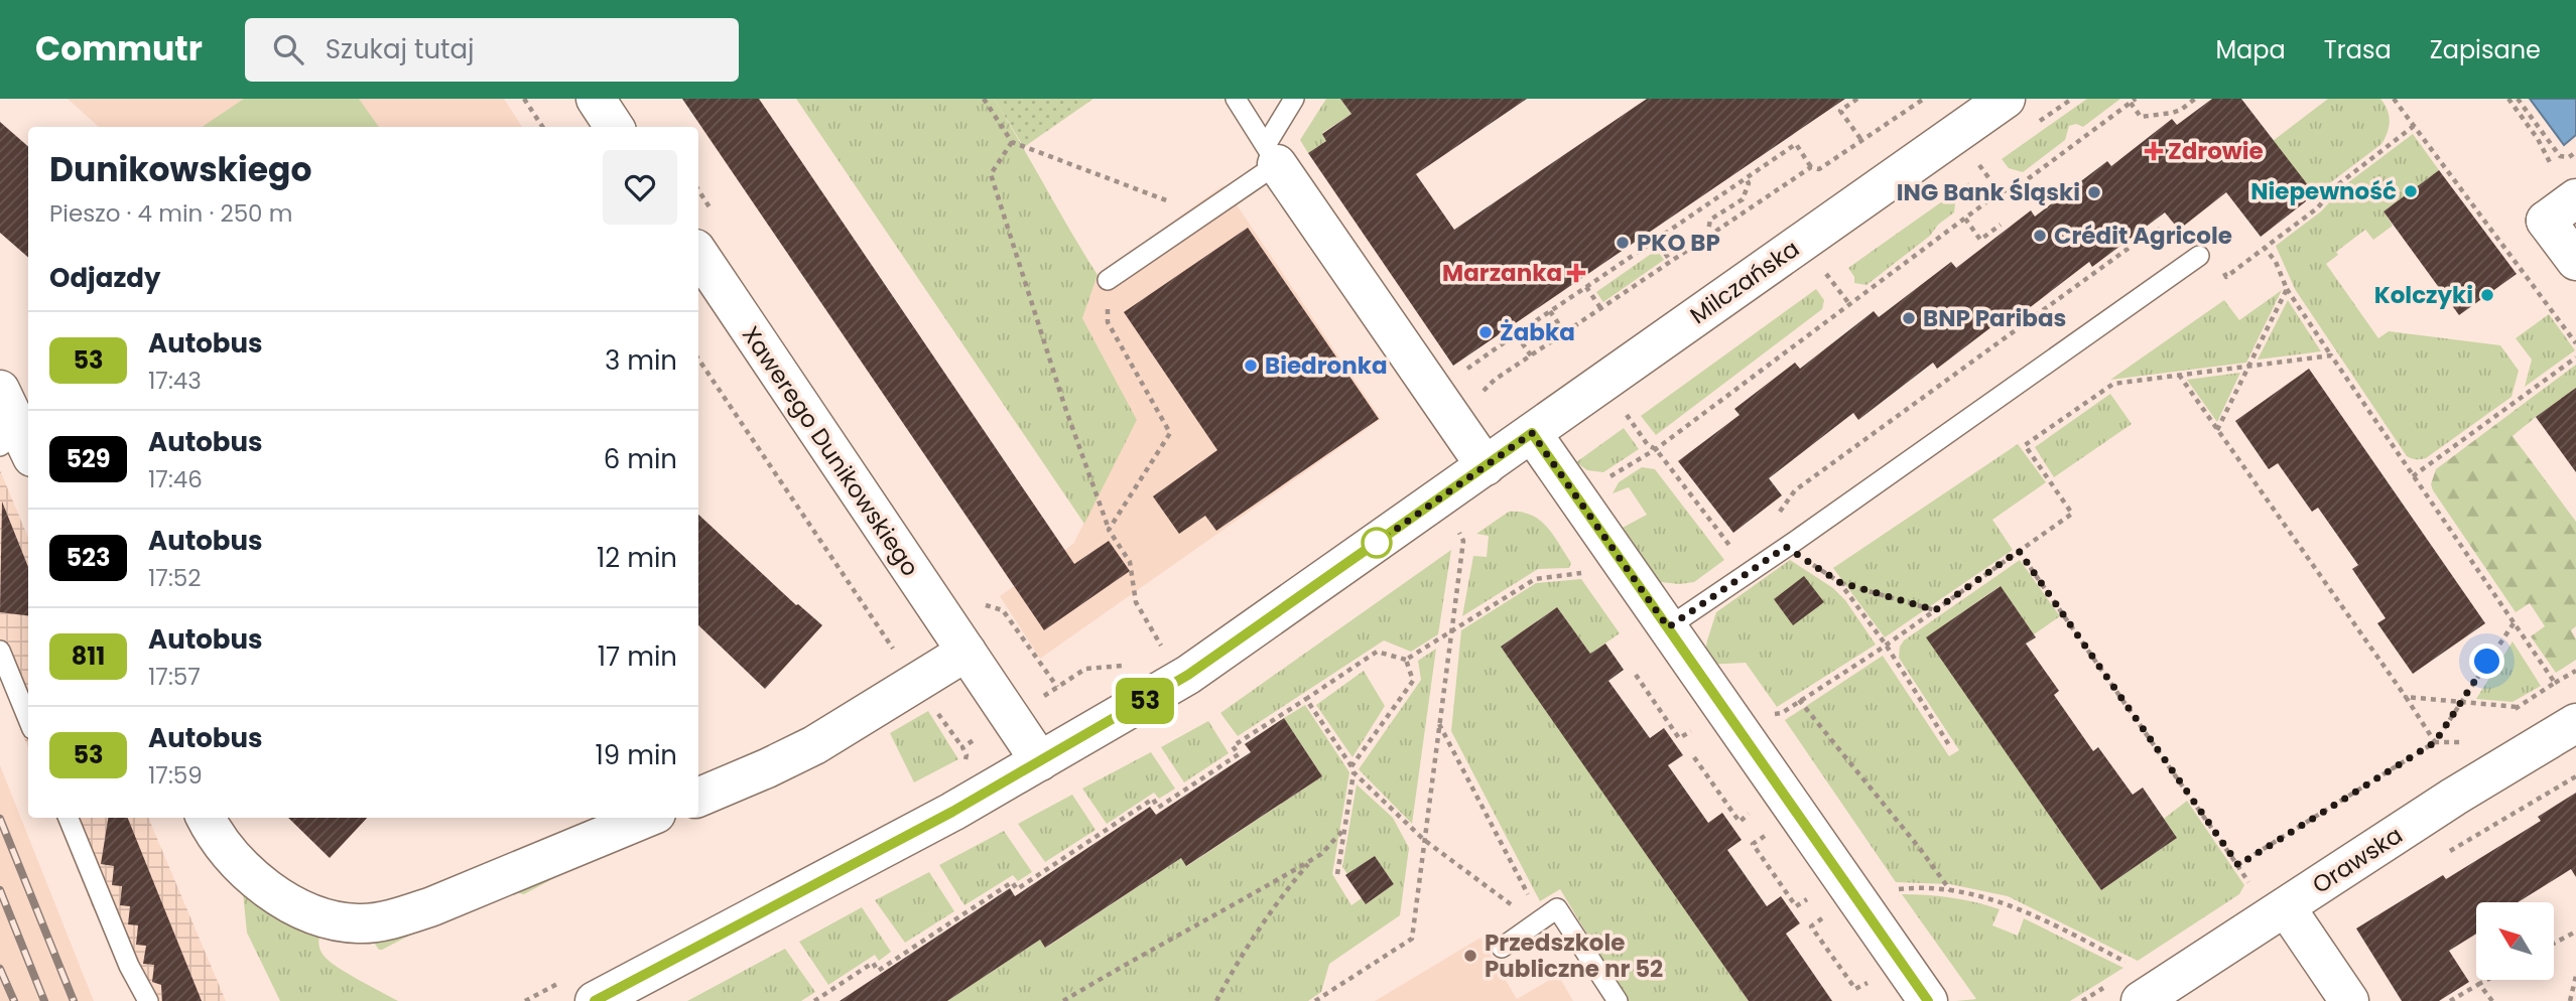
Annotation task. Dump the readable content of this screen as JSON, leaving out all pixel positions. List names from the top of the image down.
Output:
{
  "streets": {
    "street": ["Milczańska", "Xawerego Dunikowskiego", "Orawska"]
  },
  "crossings": [
    ["Milczańska", "Xawerego Dunikowskiego"]
  ],
  "places": {
    "health": ["Zdrowie", "Marzanka"],
    "other": [
      "Niepewność",
      "ING Bank Śląski",
      "Crédit Agricole",
      "PKO BP",
      "Kolczyki",
      "BNP Paribas",
      "Żabka",
      "Biedronka",
      "Przedszkole Publiczne nr 52"
    ]
  },
  "lines": ["bus line 53"],
  "north": "top left",
  "page": {
    "header": "Commutr",
    "search": "Szukaj tutaj",
    "nav": ["Mapa", "Trasa", "Zapisane"],
    "on_map": "53",
    "heading": [
      ["Dunikowskiego", "Pieszo · 4 min · 250 m"],
      "Odjazdy"
    ],
    "list": [
      {
        "mark": "53",
        "name": "Autobus",
        "note": "17:43",
        "value": "3 min"
      },
      {
        "mark": "529",
        "name": "Autobus",
        "note": "17:46",
        "value": "6 min"
      },
      {
        "mark": "523",
        "name": "Autobus",
        "note": "17:52",
        "value": "12 min"
      },
      {
        "mark": "811",
        "name": "Autobus",
        "note": "17:57",
        "value": "17 min"
      },
      {
        "mark": "53",
        "name": "Autobus",
        "note": "17:59",
        "value": "19 min"
      }
    ]
  }
}
